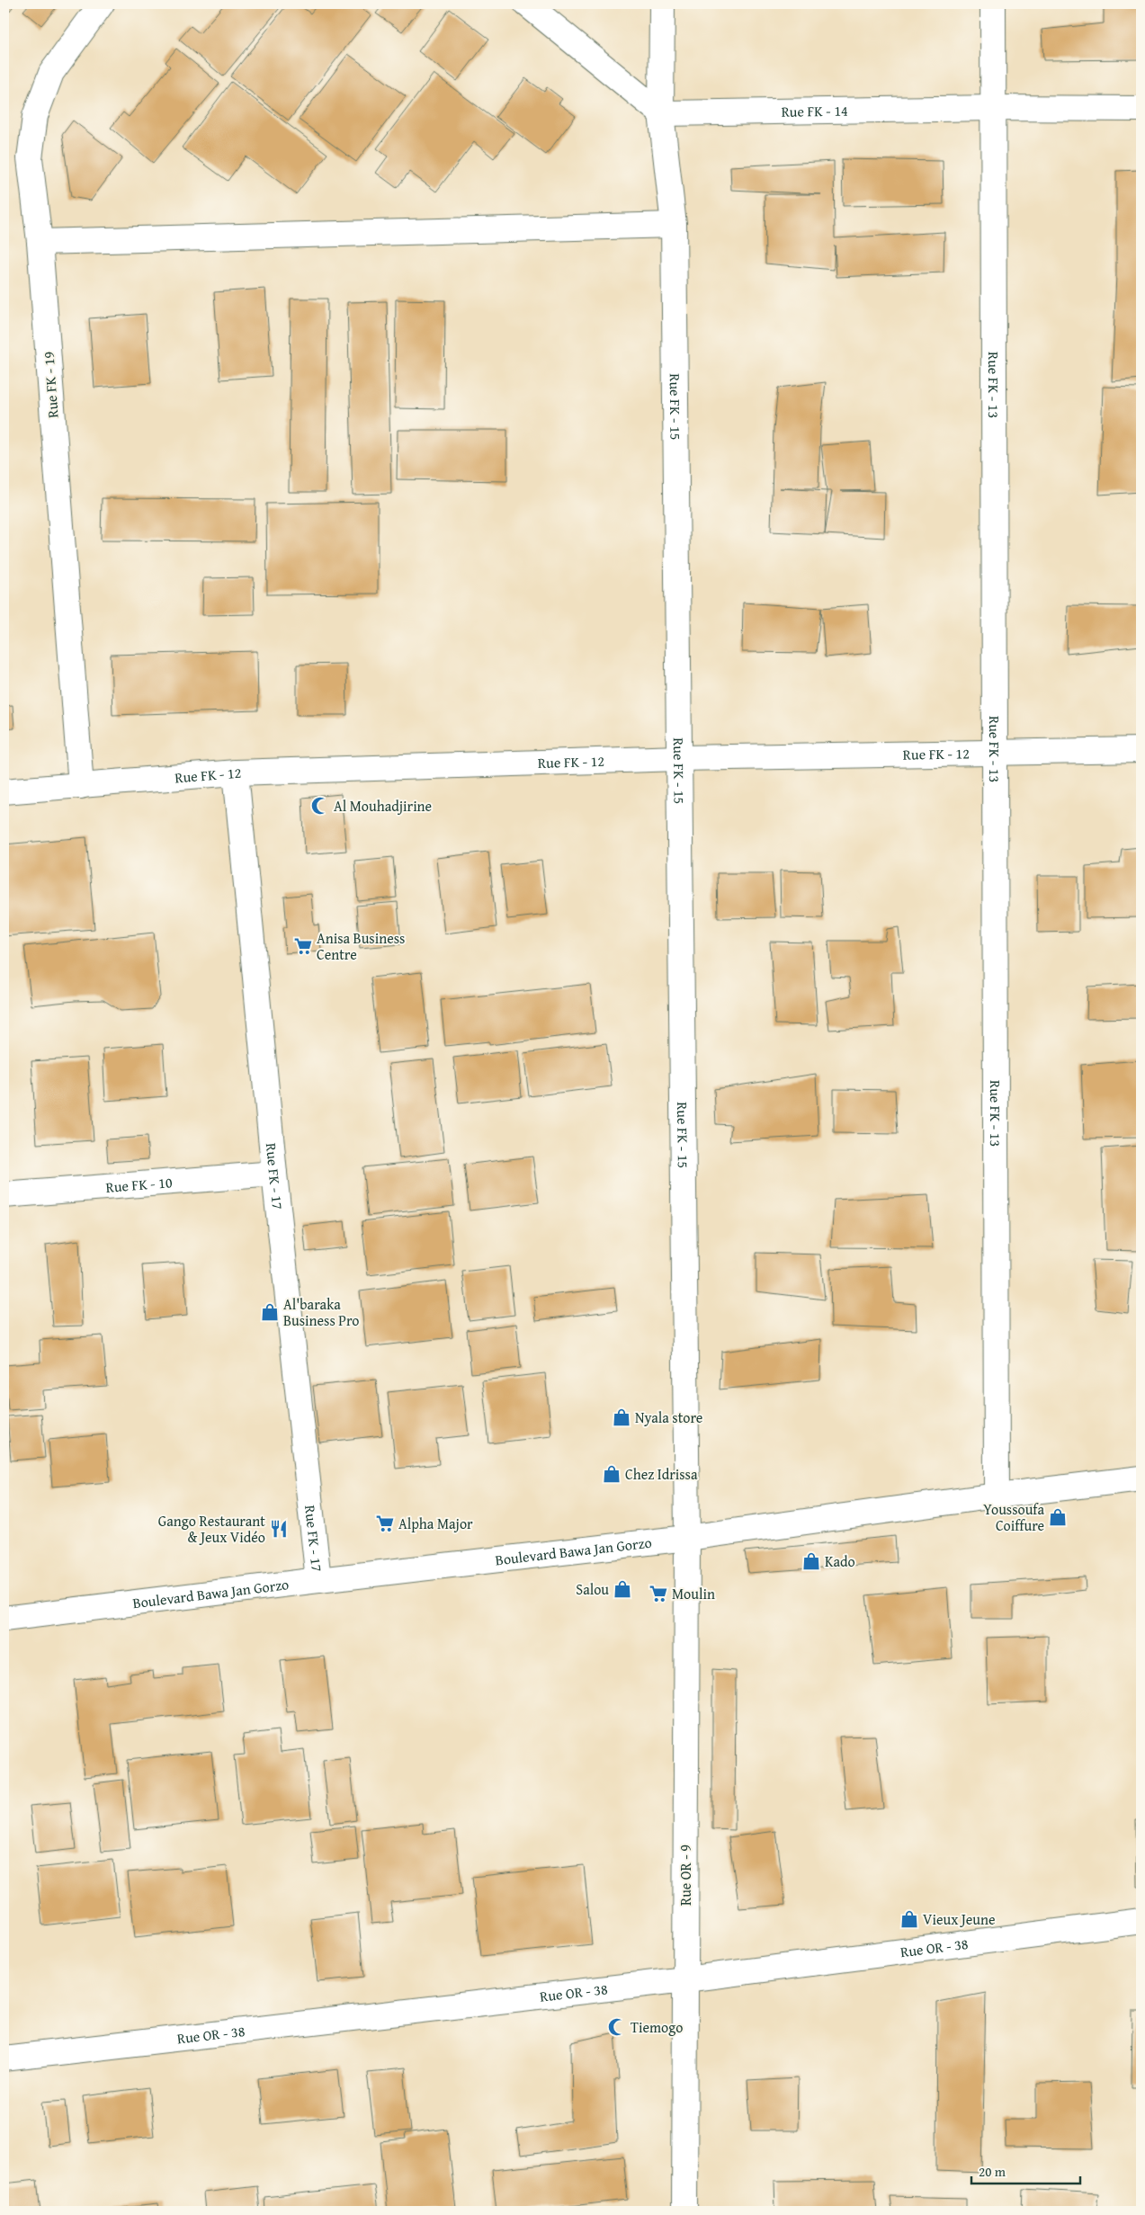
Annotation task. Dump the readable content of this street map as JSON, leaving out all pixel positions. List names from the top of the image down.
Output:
{
  "streets": {
    "street": [
      "Rue FK - 14",
      "Rue FK - 19",
      "Rue FK - 13",
      "Rue FK - 15",
      "Rue FK - 12",
      "Rue FK - 17",
      "Rue FK - 10",
      "Boulevard Bawa Jan Gorzo",
      "Rue OR - 9",
      "Rue OR - 38"
    ]
  },
  "crossings": [
    ["Rue FK - 14", "Rue FK - 13"],
    ["Rue FK - 14", "Rue FK - 15"],
    ["Rue FK - 19", "Rue FK - 12"],
    ["Rue FK - 13", "Rue FK - 12"],
    ["Rue FK - 13", "Boulevard Bawa Jan Gorzo"],
    ["Rue FK - 15", "Rue FK - 12"],
    ["Rue FK - 15", "Boulevard Bawa Jan Gorzo"],
    ["Rue FK - 15", "Rue OR - 9"],
    ["Rue FK - 12", "Rue FK - 17"],
    ["Rue FK - 17", "Rue FK - 10"],
    ["Rue FK - 17", "Boulevard Bawa Jan Gorzo"],
    ["Boulevard Bawa Jan Gorzo", "Rue OR - 9"],
    ["Rue OR - 9", "Rue OR - 38"]
  ],
  "places": {
    "mosque": ["Al Mouhadjirine", "Tiemogo"],
    "supermarket": ["Anisa Business Centre", "Alpha Major", "Moulin"],
    "shop": [
      "Al'baraka Business Pro",
      "Nyala store",
      "Chez Idrissa",
      "Youssoufa Coiffure",
      "Kado",
      "Salou",
      "Vieux Jeune"
    ],
    "restaurant": ["Gango Restaurant & Jeux Vidéo"]
  },
  "scale_bar": "20 m"
}
